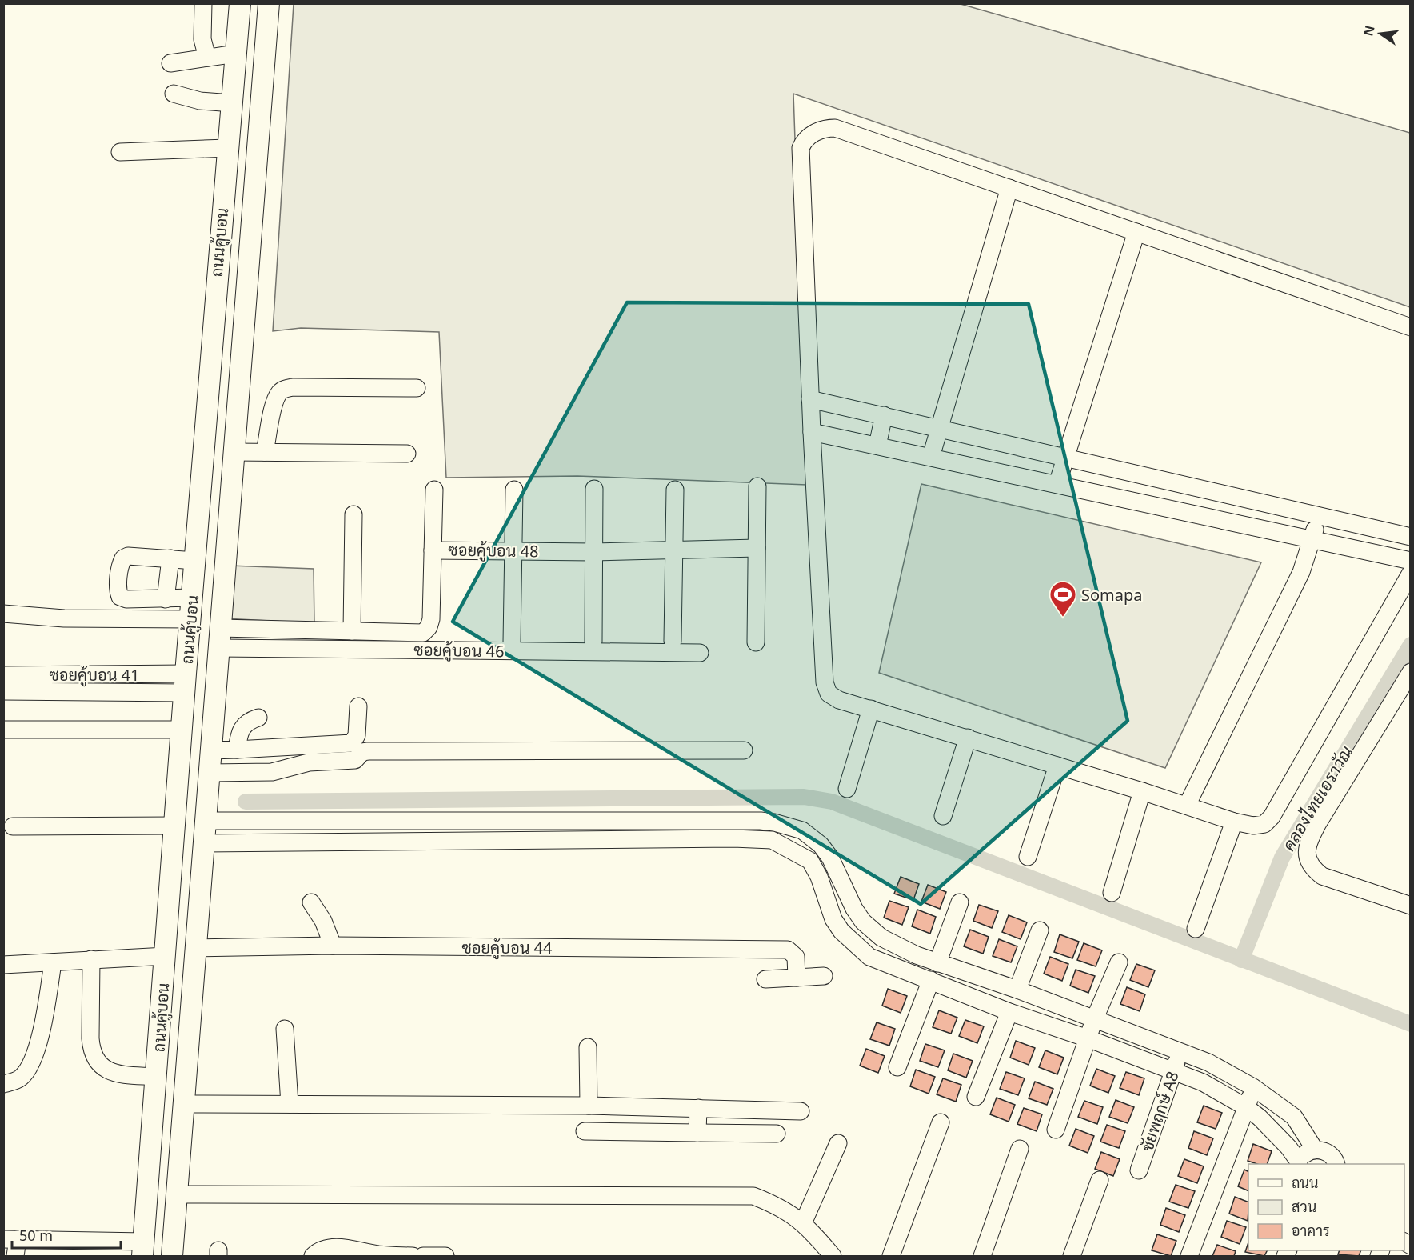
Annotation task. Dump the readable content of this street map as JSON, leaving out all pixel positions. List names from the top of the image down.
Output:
{
  "streets": {
    "main road": ["ถนนคู้บอน"],
    "street": [
      "ซอยคู้บอน 48",
      "ซอยคู้บอน 46",
      "ซอยคู้บอน 41",
      "ซอยคู้บอน 44",
      "ชัยพฤกษ์ A8"
    ]
  },
  "crossings": [
    ["ถนนคู้บอน", "ซอยคู้บอน 48"],
    ["ถนนคู้บอน", "ซอยคู้บอน 46"],
    ["ถนนคู้บอน", "ซอยคู้บอน 41"],
    ["ถนนคู้บอน", "ซอยคู้บอน 44"],
    ["ซอยคู้บอน 48", "ซอยคู้บอน 46"]
  ],
  "water": ["คลองไทยเอราวัณ"],
  "places": {
    "sports": ["Somapa"]
  },
  "legend": ["ถนน", "สวน", "อาคาร"],
  "scale_bar": "50 m",
  "north": "left"
}
